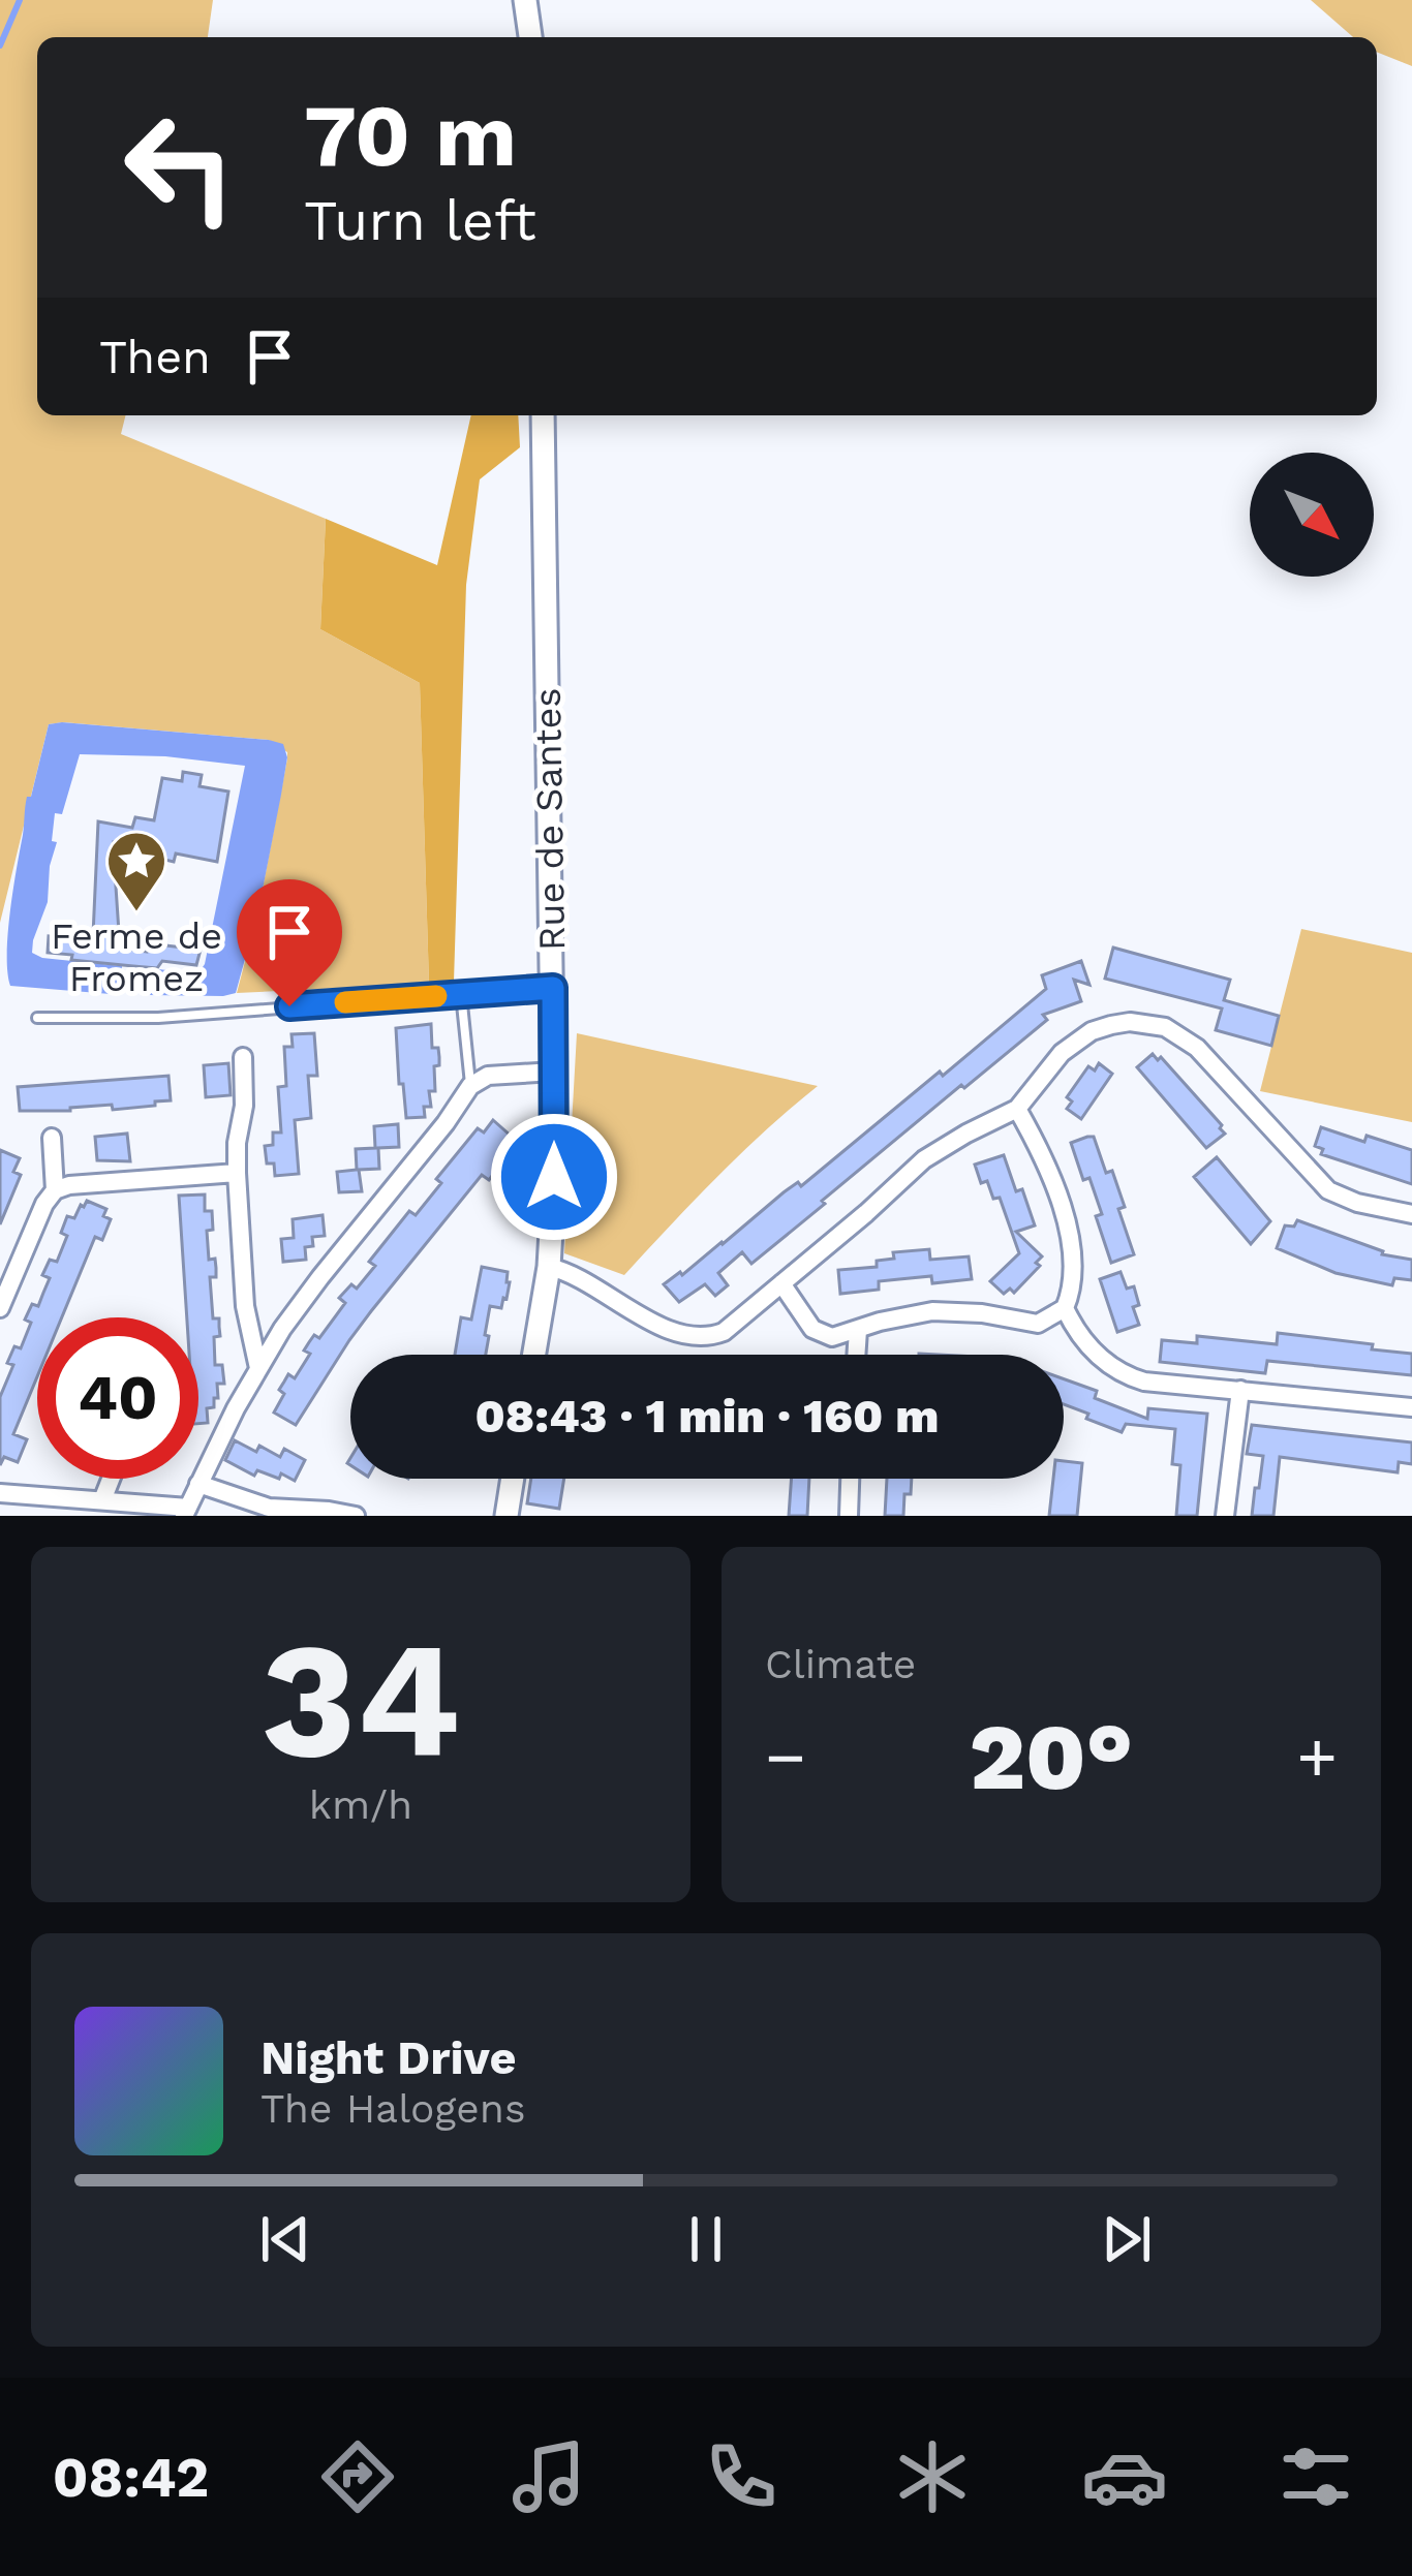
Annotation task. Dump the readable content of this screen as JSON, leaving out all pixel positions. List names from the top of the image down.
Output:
{
  "streets": {
    "street": ["Rue de Santes"]
  },
  "places": {
    "place": ["Ferme de Fromez"]
  },
  "north": "bottom right",
  "page": {
    "turn": ["70 m", "Turn left"],
    "then": "Then",
    "limit": "40",
    "trip": "08:43 · 1 min · 160 m",
    "tile": [
      ["34", "km/h"],
      "Climate"
    ],
    "heat": ["−", "20°", "+"],
    "song": ["Night Drive", "The Halogens"],
    "tabs": "08:42"
  }
}
